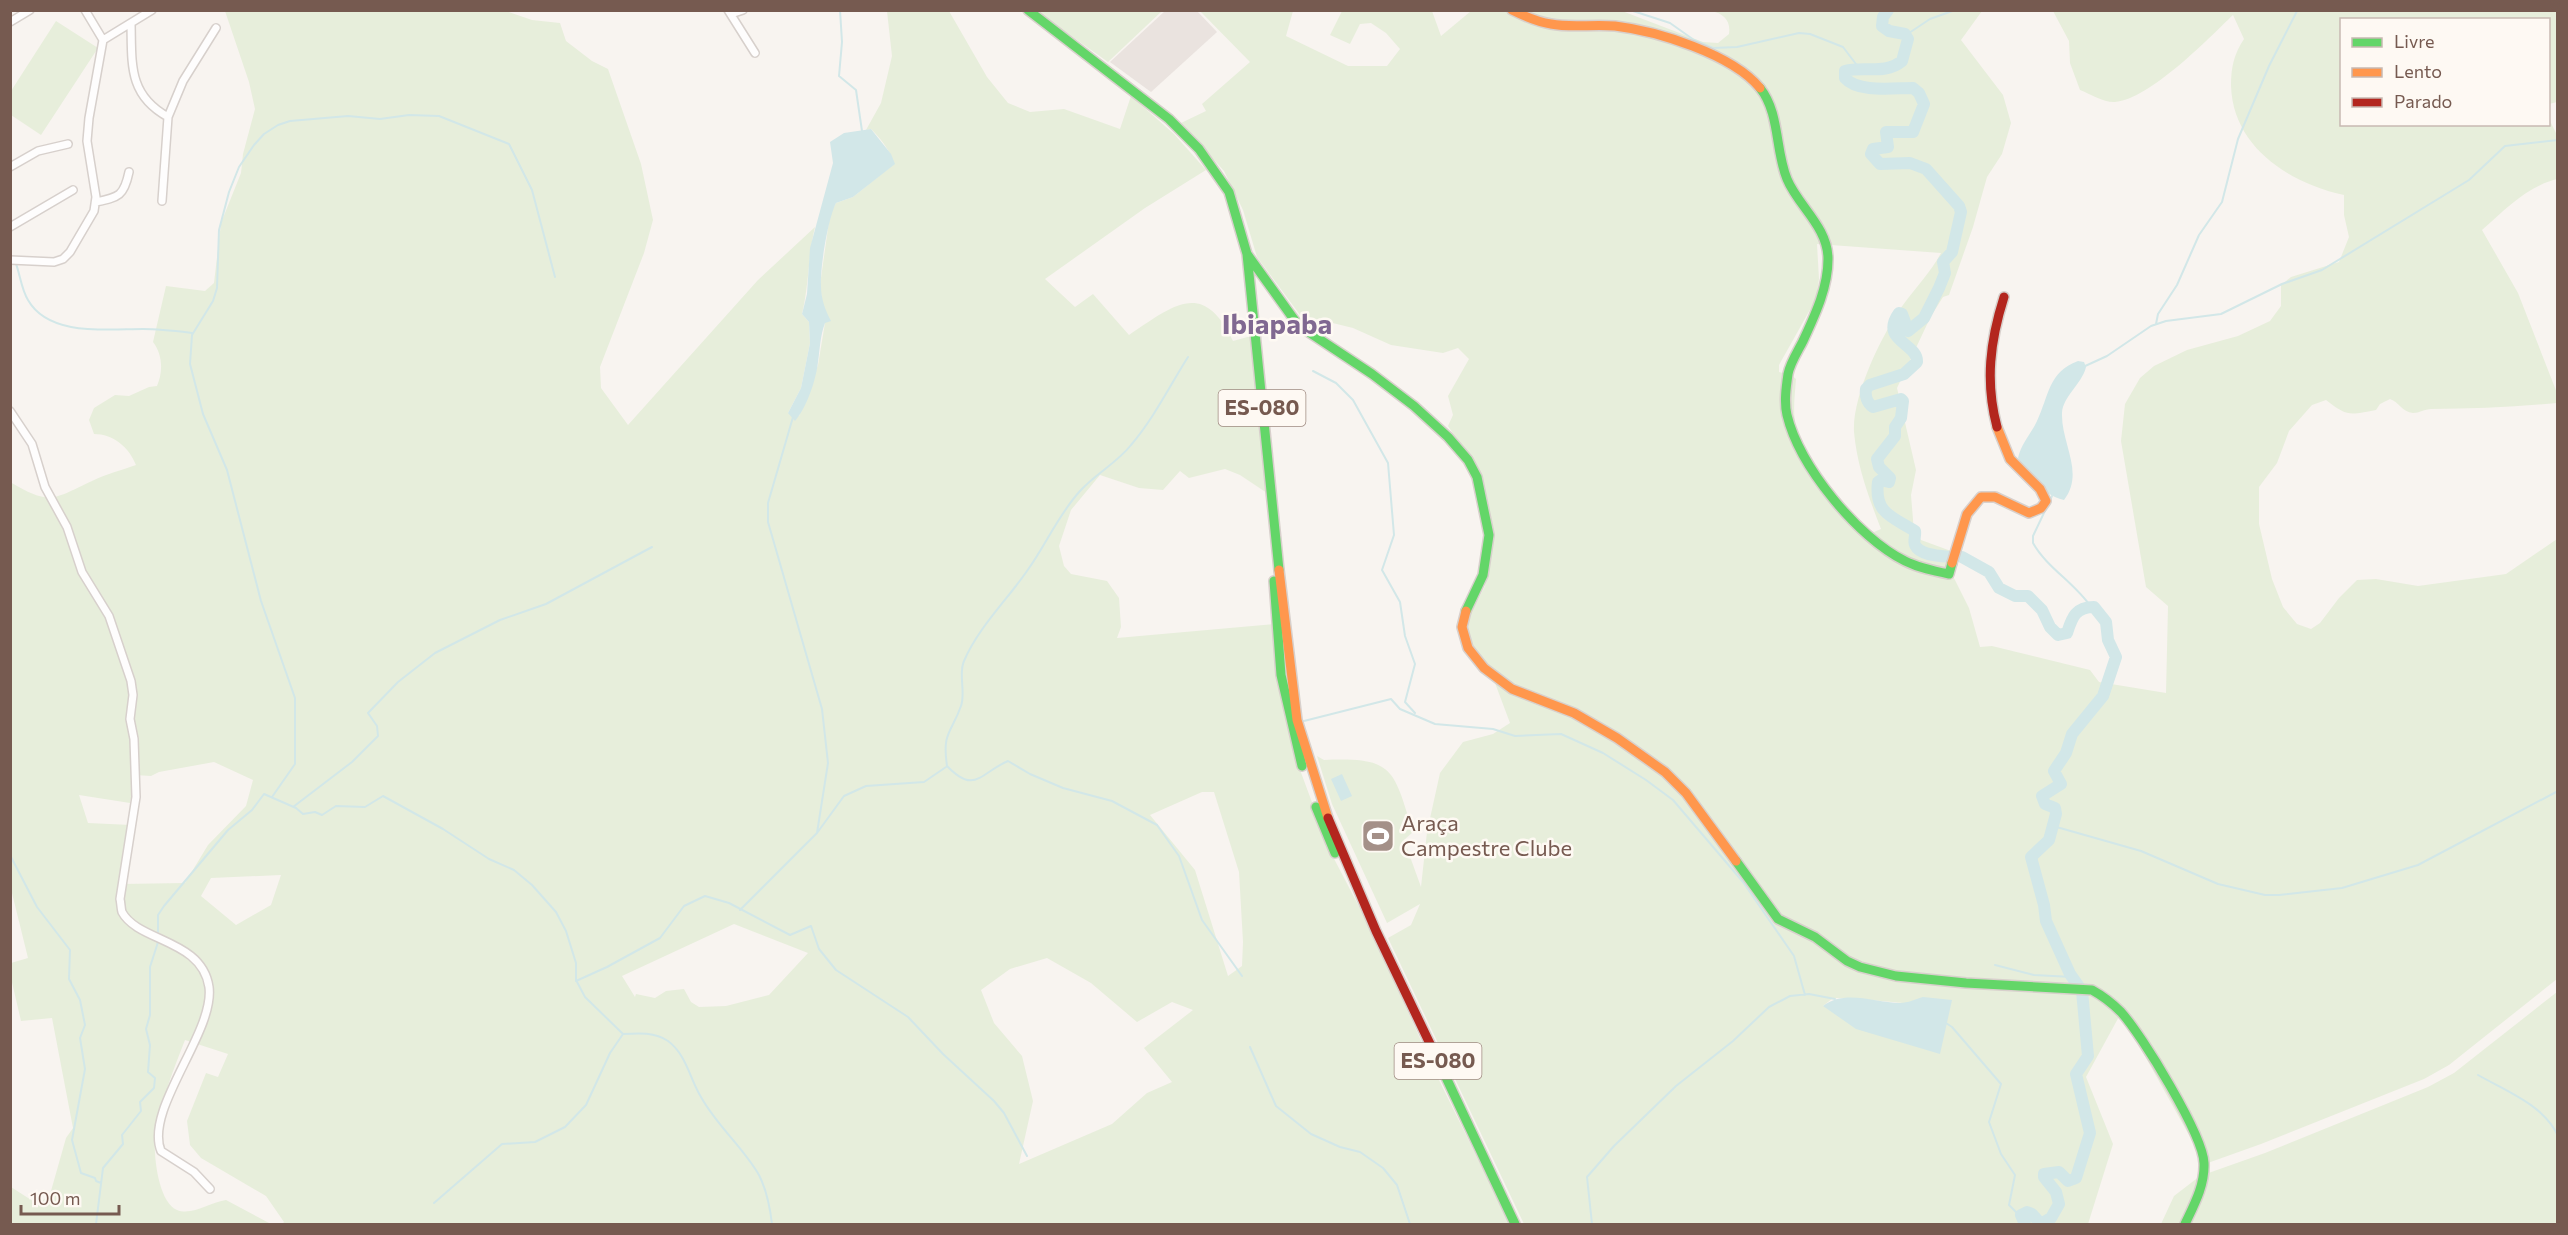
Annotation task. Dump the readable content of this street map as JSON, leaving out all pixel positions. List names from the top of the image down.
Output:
{
  "streets": {
    "street": ["ES-080"]
  },
  "districts": ["Ibiapaba"],
  "places": {
    "sports": ["Araça Campestre Clube"]
  },
  "legend": ["Livre", "Lento", "Parado"],
  "scale_bar": "100 m"
}
